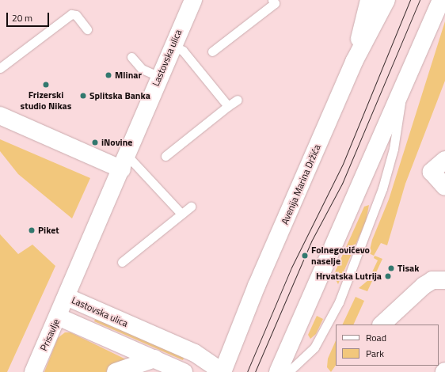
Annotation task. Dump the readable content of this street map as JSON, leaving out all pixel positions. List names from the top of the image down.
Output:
{
  "streets": {
    "street": ["Lastovska ulica", "Avenija Marina Držića", "Prisavlje"]
  },
  "crossings": [
    ["Lastovska ulica", "Avenija Marina Držića"],
    ["Lastovska ulica", "Prisavlje"]
  ],
  "places": [
    "Mlinar",
    "Frizerski studio Nikas",
    "Splitska Banka",
    "iNovine",
    "Piket",
    "Folnegovićevo naselje",
    "Tisak",
    "Hrvatska Lutrija"
  ],
  "legend": ["Road", "Park"],
  "scale_bar": "20 m"
}
